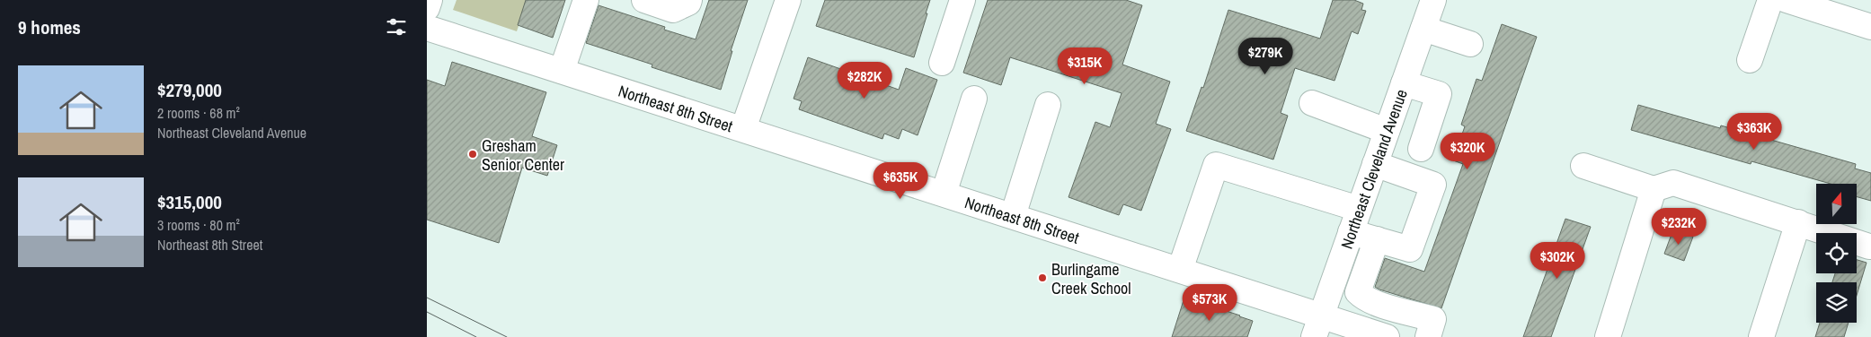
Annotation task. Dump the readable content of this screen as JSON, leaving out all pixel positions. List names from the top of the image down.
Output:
{
  "streets": {
    "street": ["Northeast 8th Street", "Northeast Cleveland Avenue"]
  },
  "crossings": [
    ["Northeast 8th Street", "Northeast Cleveland Avenue"]
  ],
  "places": ["Gresham Senior Center", "Burlingame Creek School"],
  "north": "top",
  "page": {
    "heading": "9 homes",
    "price": [
      "$279K",
      "$315K",
      "$282K",
      "$363K",
      "$320K",
      "$635K",
      "$232K",
      "$302K",
      "$573K"
    ],
    "list": [
      {
        "name": "$279,000",
        "note": "2 rooms · 68 m² · Northeast Cleveland Avenue"
      },
      {
        "name": "$315,000",
        "note": "3 rooms · 80 m² · Northeast 8th Street"
      }
    ]
  }
}
